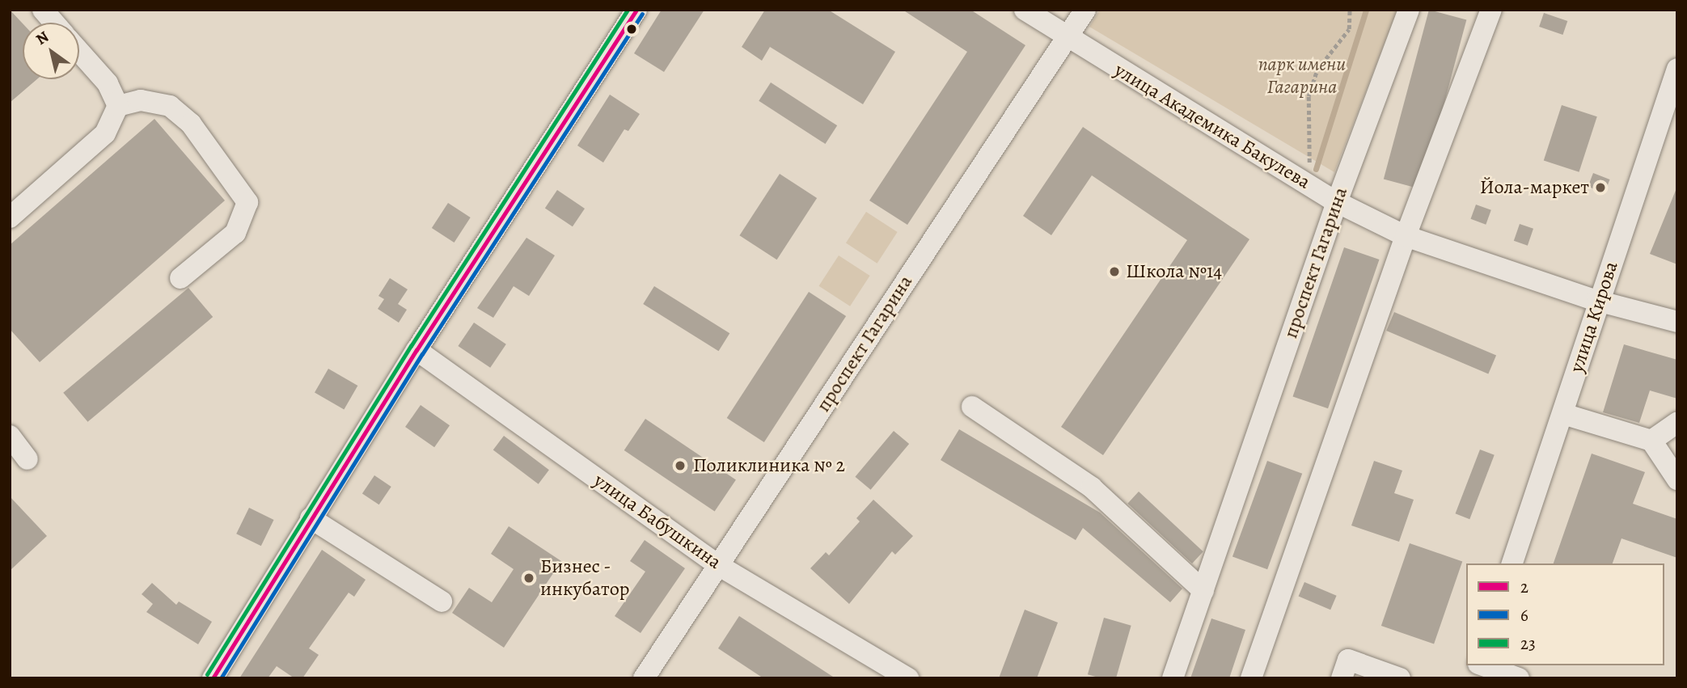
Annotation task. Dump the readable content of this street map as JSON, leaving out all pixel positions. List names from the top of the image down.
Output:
{
  "streets": {
    "street": [
      "улица Академика Бакулева",
      "проспект Гагарина",
      "улица Кирова",
      "улица Бабушкина"
    ]
  },
  "crossings": [
    ["улица Академика Бакулева", "проспект Гагарина"],
    ["улица Академика Бакулева", "улица Кирова"],
    ["проспект Гагарина", "улица Бабушкина"]
  ],
  "parks": ["парк имени Гагарина"],
  "places": [
    "Йола-маркет",
    "Школа №14",
    "Поликлиника № 2",
    "Бизнес - инкубатор"
  ],
  "lines": ["transit line 2", "transit line 23", "transit line 6"],
  "legend": ["2", "6", "23"],
  "north": "top left"
}
